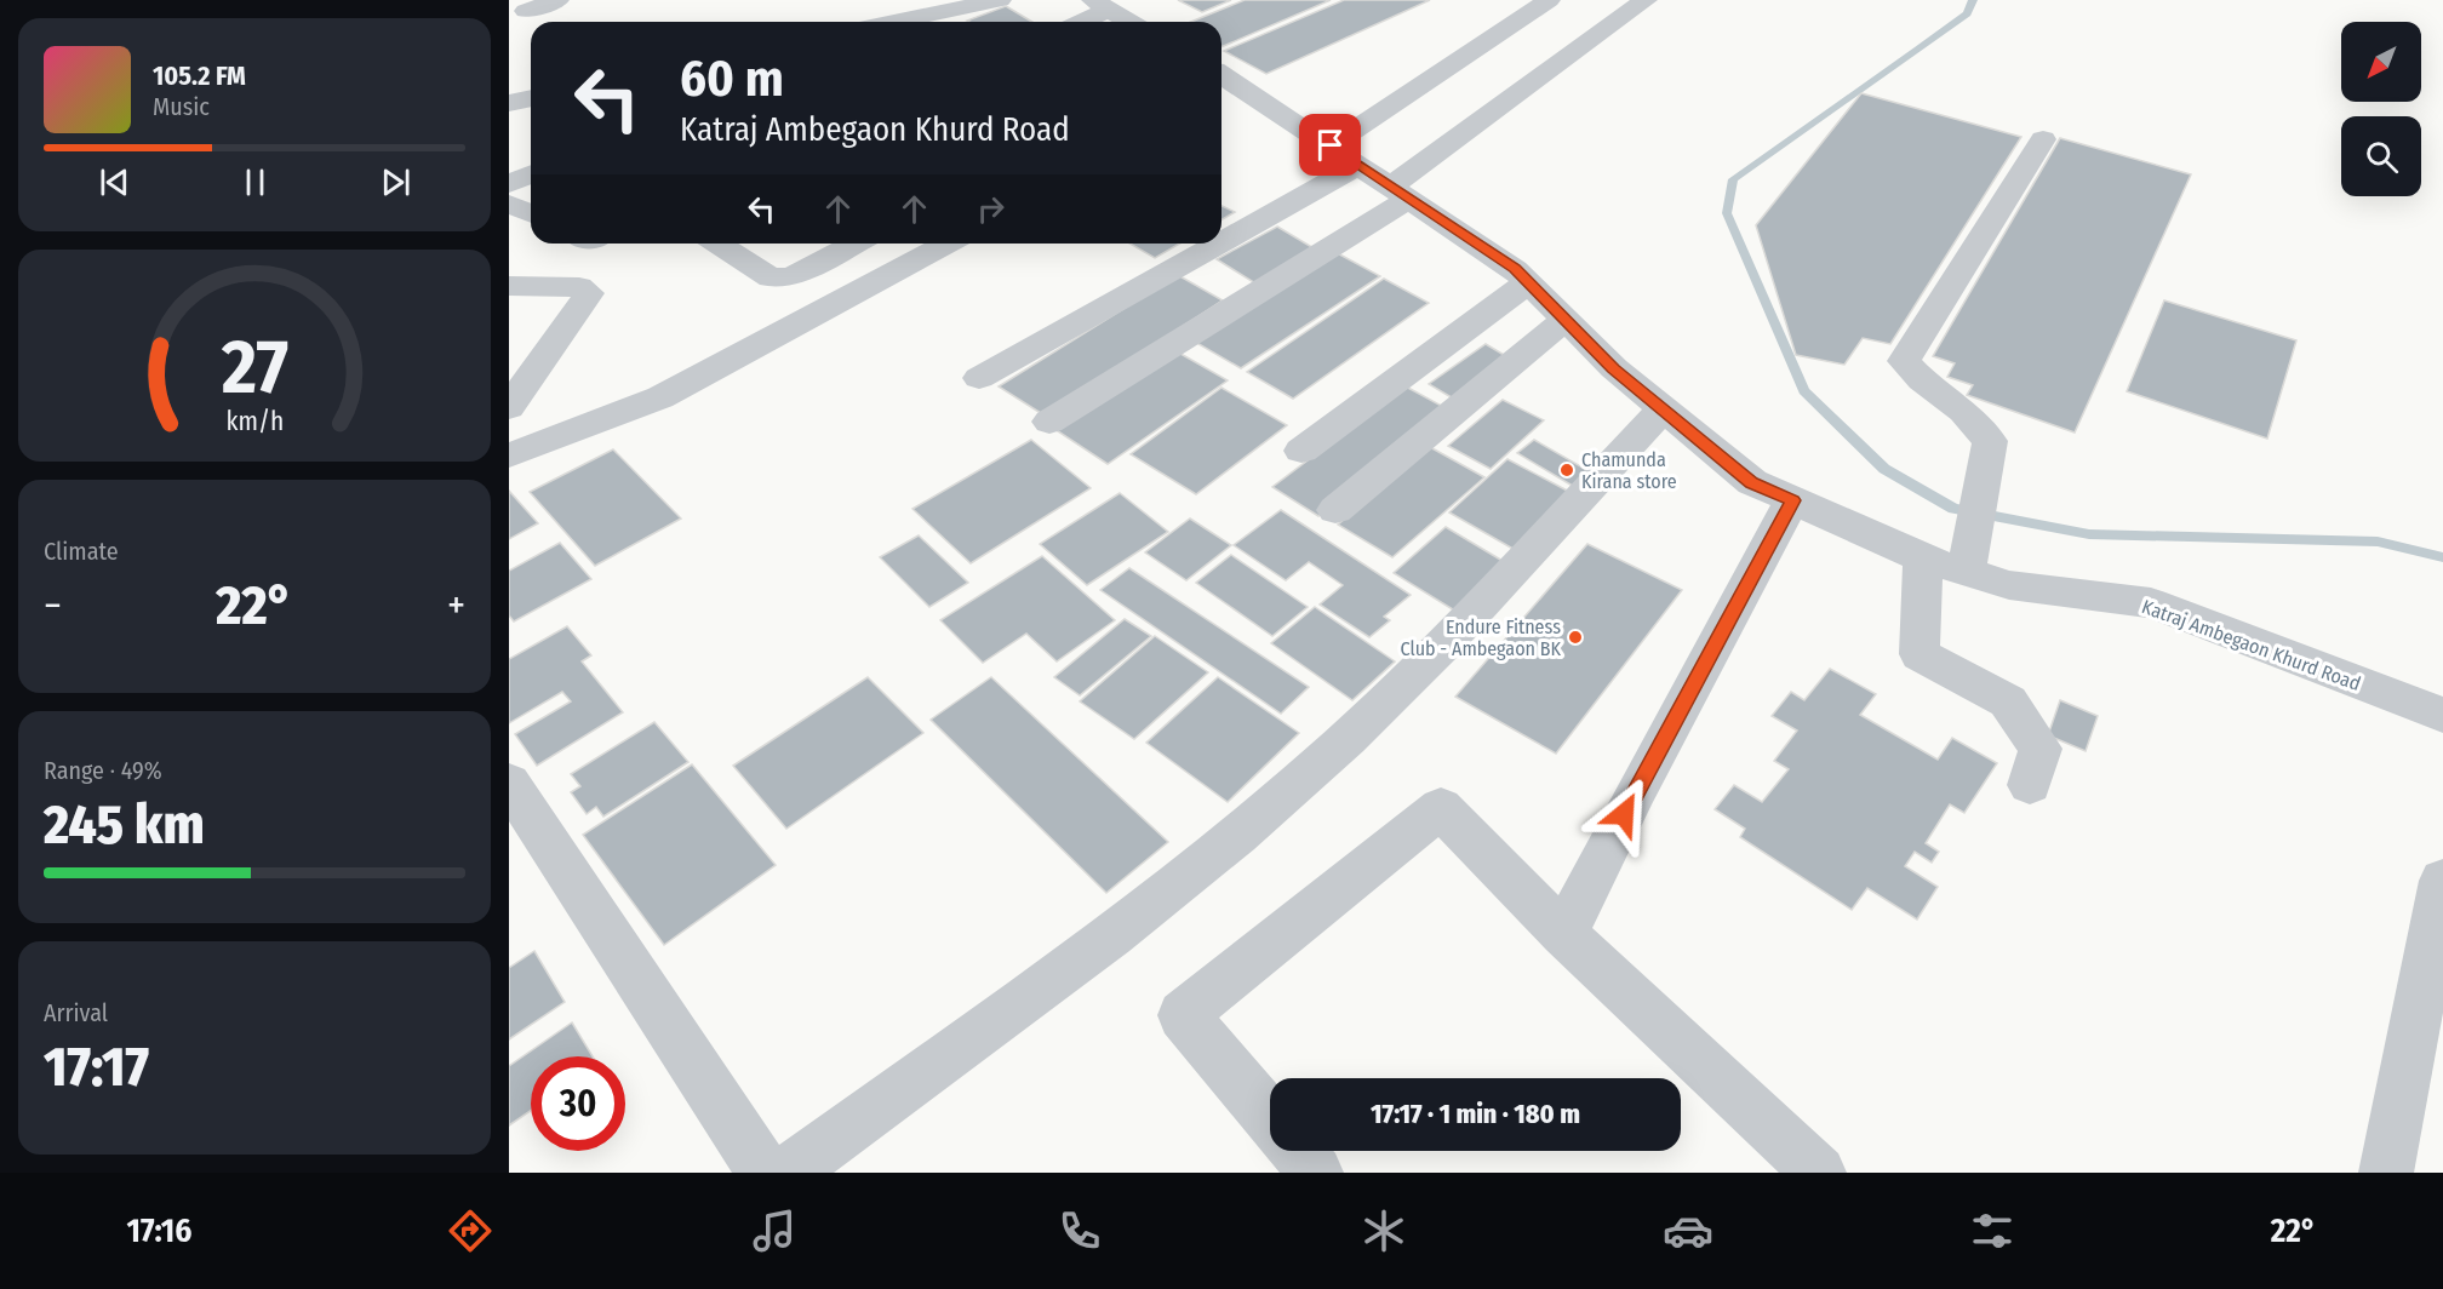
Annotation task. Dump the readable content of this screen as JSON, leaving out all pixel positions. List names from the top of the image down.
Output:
{
  "streets": {
    "street": ["Katraj Ambegaon Khurd Road"]
  },
  "places": ["Chamunda Kirana store", "Endure Fitness Club - Ambegaon BK"],
  "north": "bottom left",
  "page": {
    "turn": ["60 m", "Katraj Ambegaon Khurd Road"],
    "song": ["105.2 FM", "Music"],
    "tile": [
      "Climate",
      ["Range · 49%", "245 km"],
      ["Arrival", "17:17"]
    ],
    "heat": ["−", "22°", "+"],
    "limit": "30",
    "trip": "17:17 · 1 min · 180 m",
    "tabs": ["17:16", "22°"],
    "gauge": ["27", "km/h"]
  }
}
